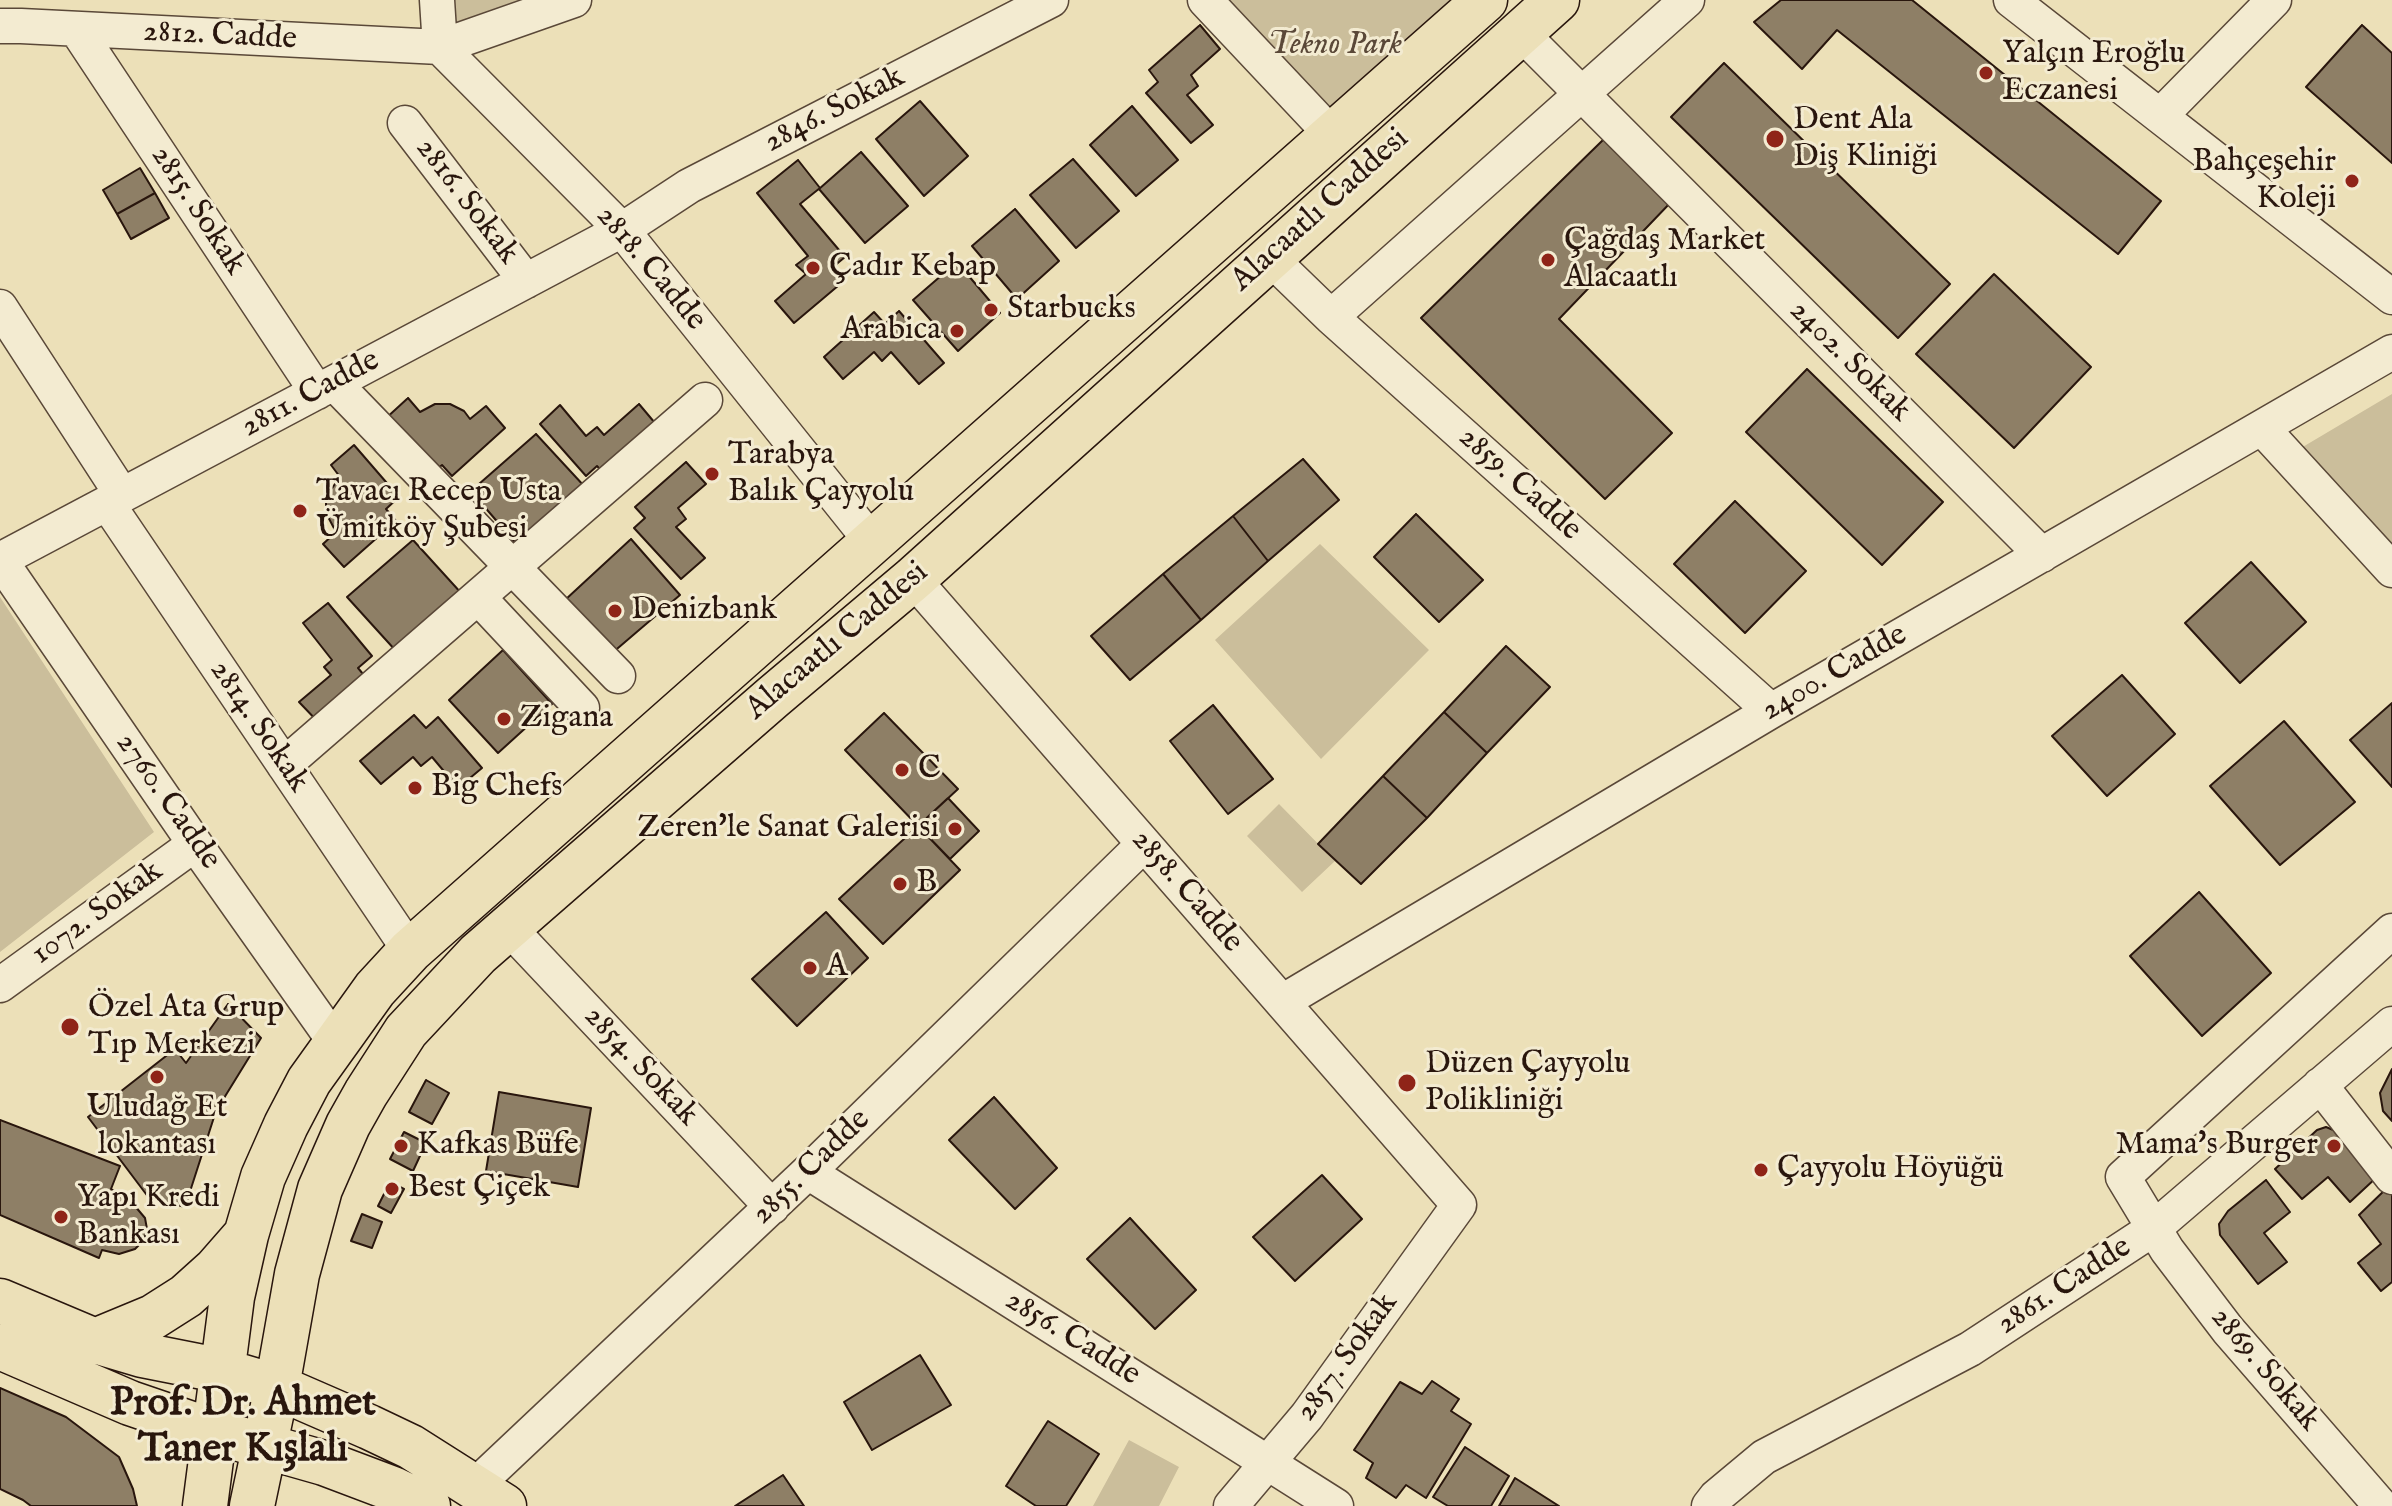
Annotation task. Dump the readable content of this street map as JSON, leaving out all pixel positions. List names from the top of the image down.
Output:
{
  "streets": {
    "main road": ["Alacaatlı Caddesi"],
    "street": [
      "2812. Cadde",
      "2846. Sokak",
      "2816. Sokak",
      "2815. Sokak",
      "2818. Cadde",
      "2402. Sokak",
      "2811. Cadde",
      "2859. Cadde",
      "2400. Cadde",
      "2814. Sokak",
      "2760. Cadde",
      "2858. Cadde",
      "1072. Sokak",
      "2854. Sokak",
      "2855. Cadde",
      "2861. Cadde",
      "2856. Cadde",
      "2857. Sokak",
      "2869. Sokak"
    ]
  },
  "crossings": [
    ["2812. Cadde", "2815. Sokak"],
    ["2812. Cadde", "2818. Cadde"],
    ["2846. Sokak", "2818. Cadde"],
    ["2846. Sokak", "2811. Cadde"],
    ["2816. Sokak", "2811. Cadde"],
    ["2815. Sokak", "2811. Cadde"],
    ["Alacaatlı Caddesi", "2818. Cadde"],
    ["Alacaatlı Caddesi", "2402. Sokak"],
    ["Alacaatlı Caddesi", "2859. Cadde"],
    ["Alacaatlı Caddesi", "2814. Sokak"],
    ["Alacaatlı Caddesi", "2760. Cadde"],
    ["Alacaatlı Caddesi", "2858. Cadde"],
    ["Alacaatlı Caddesi", "2854. Sokak"],
    ["2818. Cadde", "2811. Cadde"],
    ["2402. Sokak", "2400. Cadde"],
    ["2811. Cadde", "2814. Sokak"],
    ["2811. Cadde", "2760. Cadde"],
    ["2859. Cadde", "2400. Cadde"],
    ["2400. Cadde", "2858. Cadde"],
    ["2760. Cadde", "1072. Sokak"],
    ["2858. Cadde", "2855. Cadde"],
    ["2858. Cadde", "2857. Sokak"],
    ["2854. Sokak", "2855. Cadde"],
    ["2855. Cadde", "2856. Cadde"],
    ["2861. Cadde", "2869. Sokak"],
    ["2856. Cadde", "2857. Sokak"]
  ],
  "districts": ["Prof. Dr. Ahmet Taner Kışlalı"],
  "parks": ["Tekno Park"],
  "places": [
    "Yalçın Eroğlu Eczanesi",
    "Dent Ala Diş Kliniği",
    "Bahçeşehir Koleji",
    "Çağdaş Market Alacaatlı",
    "Çadır Kebap",
    "Starbucks",
    "Arabica",
    "Tarabya Balık Çayyolu",
    "Tavacı Recep Usta Ümitköy Şubesi",
    "Denizbank",
    "Zigana",
    "C",
    "Big Chefs",
    "Zeren'le Sanat Galerisi",
    "B",
    "A",
    "Özel Ata Grup Tıp Merkezi",
    "Uludağ Et lokantası",
    "Düzen Çayyolu Polikliniği",
    "Kafkas Büfe",
    "Mama's Burger",
    "Çayyolu Höyüğü",
    "Best Çiçek",
    "Yapı Kredi Bankası"
  ]
}
